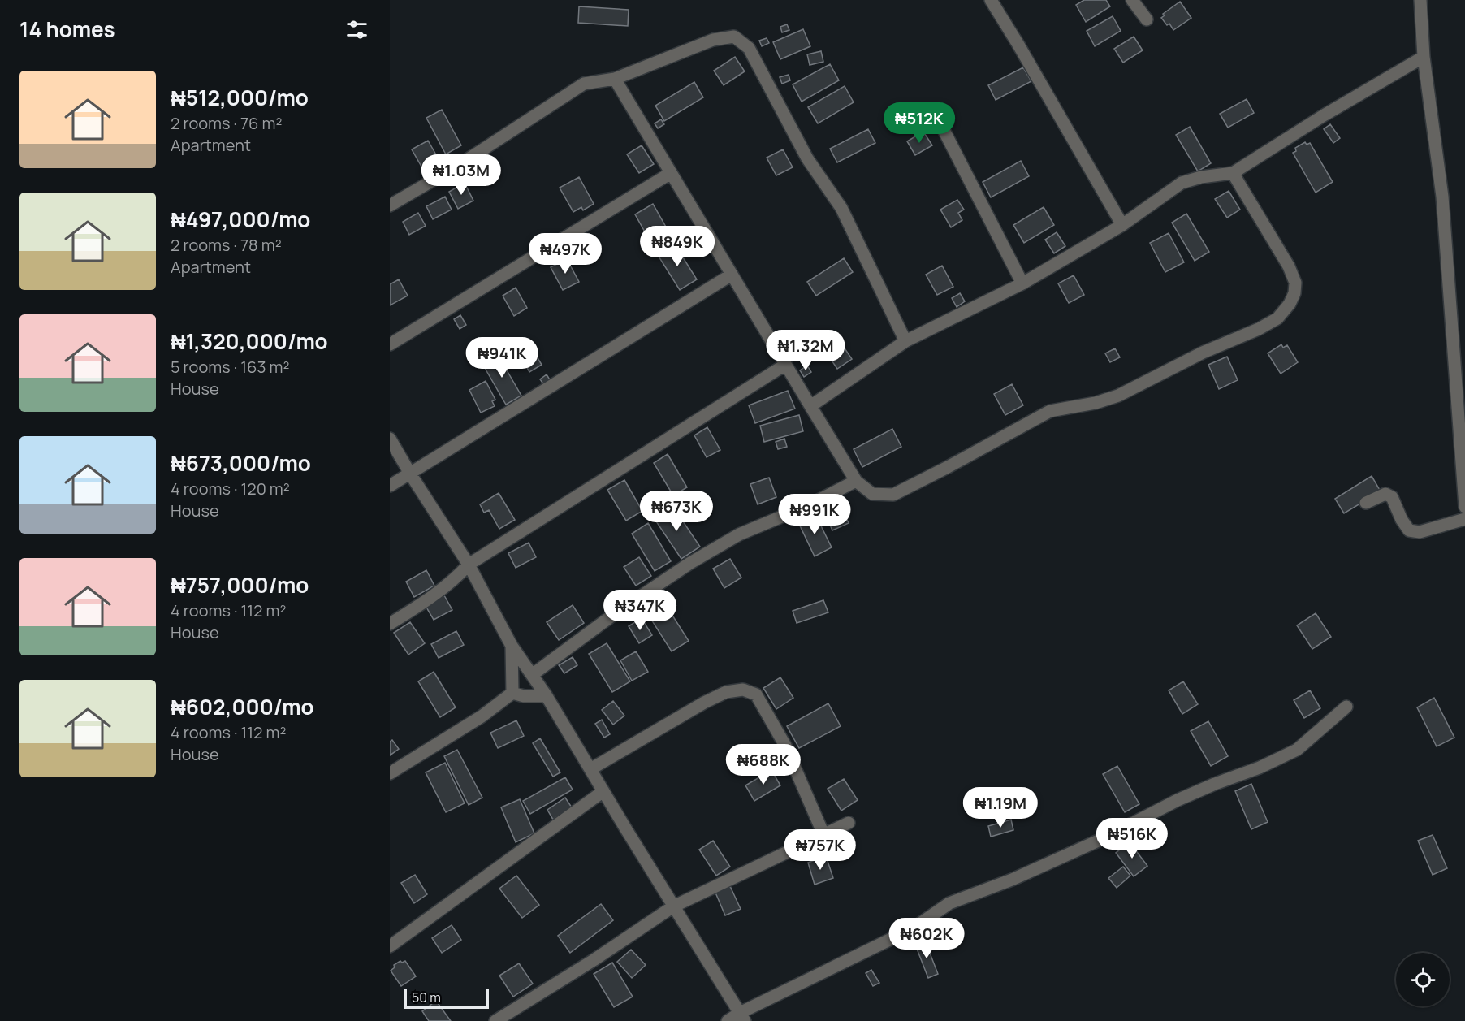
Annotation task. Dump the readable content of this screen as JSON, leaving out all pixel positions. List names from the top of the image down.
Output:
{
  "scale_bar": "50 m",
  "page": {
    "heading": "14 homes",
    "list": [
      {
        "name": "₦512,000/mo",
        "note": "2 rooms · 76 m² · Apartment"
      },
      {
        "name": "₦497,000/mo",
        "note": "2 rooms · 78 m² · Apartment"
      },
      {
        "name": "₦1,320,000/mo",
        "note": "5 rooms · 163 m² · House"
      },
      {
        "name": "₦673,000/mo",
        "note": "4 rooms · 120 m² · House"
      },
      {
        "name": "₦757,000/mo",
        "note": "4 rooms · 112 m² · House"
      },
      {
        "name": "₦602,000/mo",
        "note": "4 rooms · 112 m² · House"
      }
    ],
    "price": [
      "₦512K",
      "₦1.03M",
      "₦849K",
      "₦497K",
      "₦1.32M",
      "₦941K",
      "₦673K",
      "₦991K",
      "₦347K",
      "₦688K",
      "₦1.19M",
      "₦516K",
      "₦757K",
      "₦602K"
    ],
    "scale": "50 m"
  }
}
